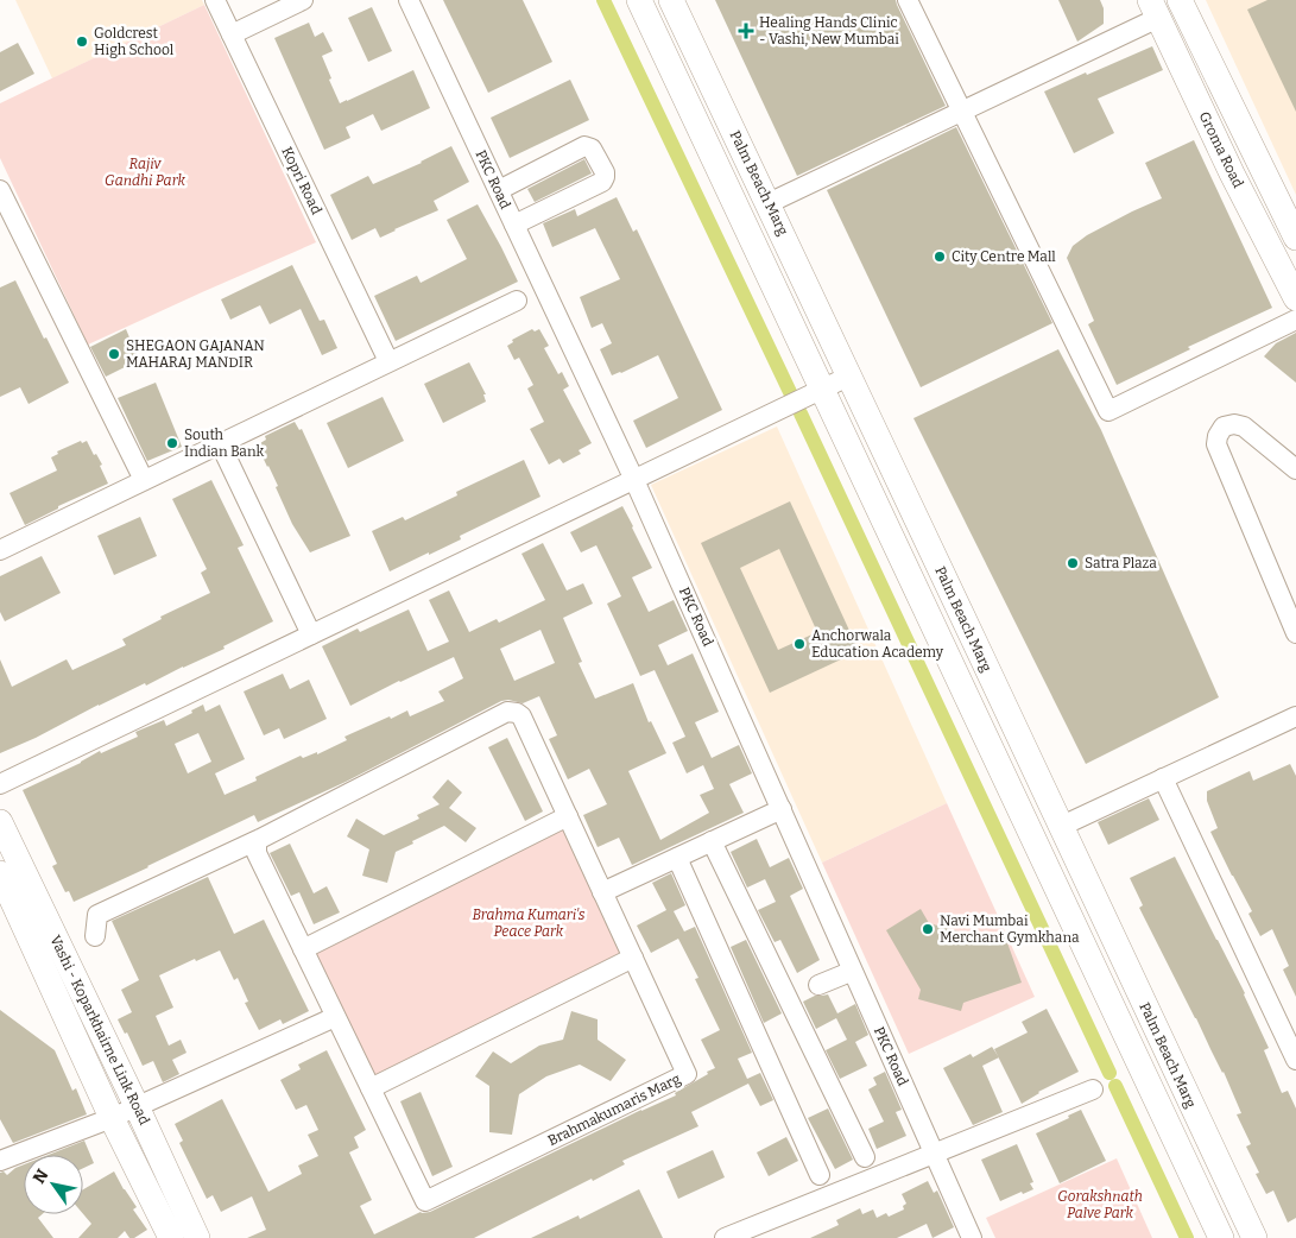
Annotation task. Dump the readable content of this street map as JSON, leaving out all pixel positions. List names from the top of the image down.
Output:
{
  "streets": {
    "main road": ["Groma Road", "Palm Beach Marg", "Vashi - Koparkhairne Link Road"],
    "street": ["PKC Road", "Kopri Road", "Brahmakumaris Marg"]
  },
  "parks": ["Rajiv Gandhi Park", "Brahma Kumari's Peace Park", "Gorakshnath Palve Park"],
  "places": {
    "health": ["Healing Hands Clinic - Vashi, New Mumbai"],
    "other": [
      "Goldcrest High School",
      "City Centre Mall",
      "SHEGAON GAJANAN MAHARAJ MANDIR",
      "South Indian Bank",
      "Satra Plaza",
      "Anchorwala Education Academy",
      "Navi Mumbai Merchant Gymkhana"
    ]
  },
  "north": "top left"
}
